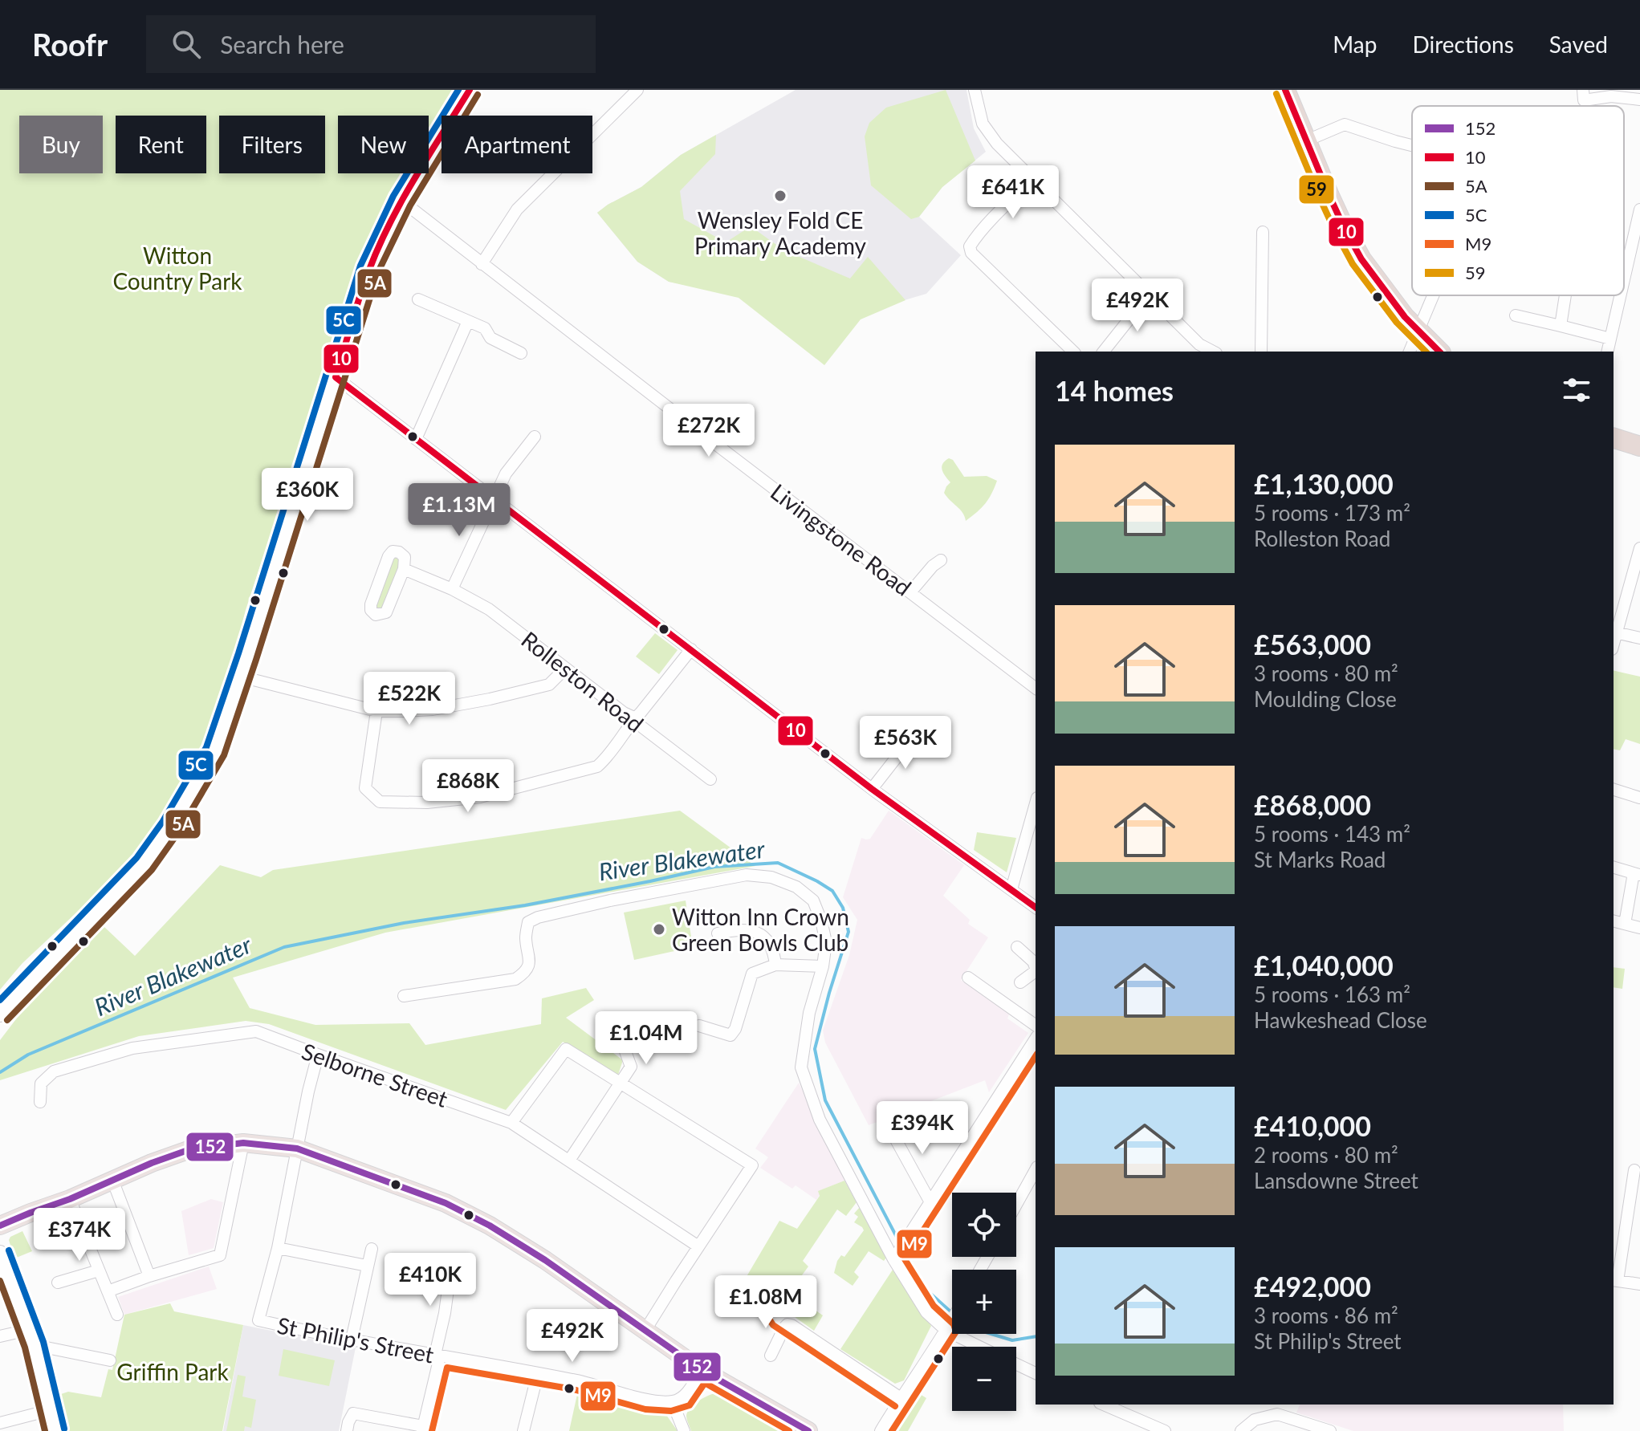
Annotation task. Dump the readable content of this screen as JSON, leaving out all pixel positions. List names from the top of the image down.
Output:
{
  "streets": {
    "street": [
      "Livingstone Road",
      "Rolleston Road",
      "Selborne Street",
      "St Philip's Street"
    ]
  },
  "water": ["River Blakewater"],
  "parks": ["Witton Country Park", "Griffin Park"],
  "places": ["Wensley Fold CE Primary Academy", "Witton Inn Crown Green Bowls Club"],
  "lines": [
    "transit line 10",
    "transit line 5C",
    "transit line 59",
    "transit line 5A",
    "transit line M9",
    "transit line 152"
  ],
  "legend": [
    "152",
    "10",
    "5A",
    "5C",
    "M9",
    "59"
  ],
  "page": {
    "header": "Roofr",
    "search": "Search here",
    "nav": ["Map", "Directions", "Saved"],
    "chip": [
      "Buy",
      "Rent",
      "Filters",
      "New",
      "Apartment"
    ],
    "price": [
      "£641K",
      "£492K",
      "£272K",
      "£360K",
      "£1.13M",
      "£522K",
      "£563K",
      "£868K",
      "£1.04M",
      "£394K",
      "£374K",
      "£410K",
      "£1.08M",
      "£492K"
    ],
    "heading": "14 homes",
    "list": [
      {
        "name": "£1,130,000",
        "note": "5 rooms · 173 m² · Rolleston Road"
      },
      {
        "name": "£563,000",
        "note": "3 rooms · 80 m² · Moulding Close"
      },
      {
        "name": "£868,000",
        "note": "5 rooms · 143 m² · St Marks Road"
      },
      {
        "name": "£1,040,000",
        "note": "5 rooms · 163 m² · Hawkeshead Close"
      },
      {
        "name": "£410,000",
        "note": "2 rooms · 80 m² · Lansdowne Street"
      },
      {
        "name": "£492,000",
        "note": "3 rooms · 86 m² · St Philip's Street"
      }
    ],
    "map_buttons": ["+", "−"]
  }
}
